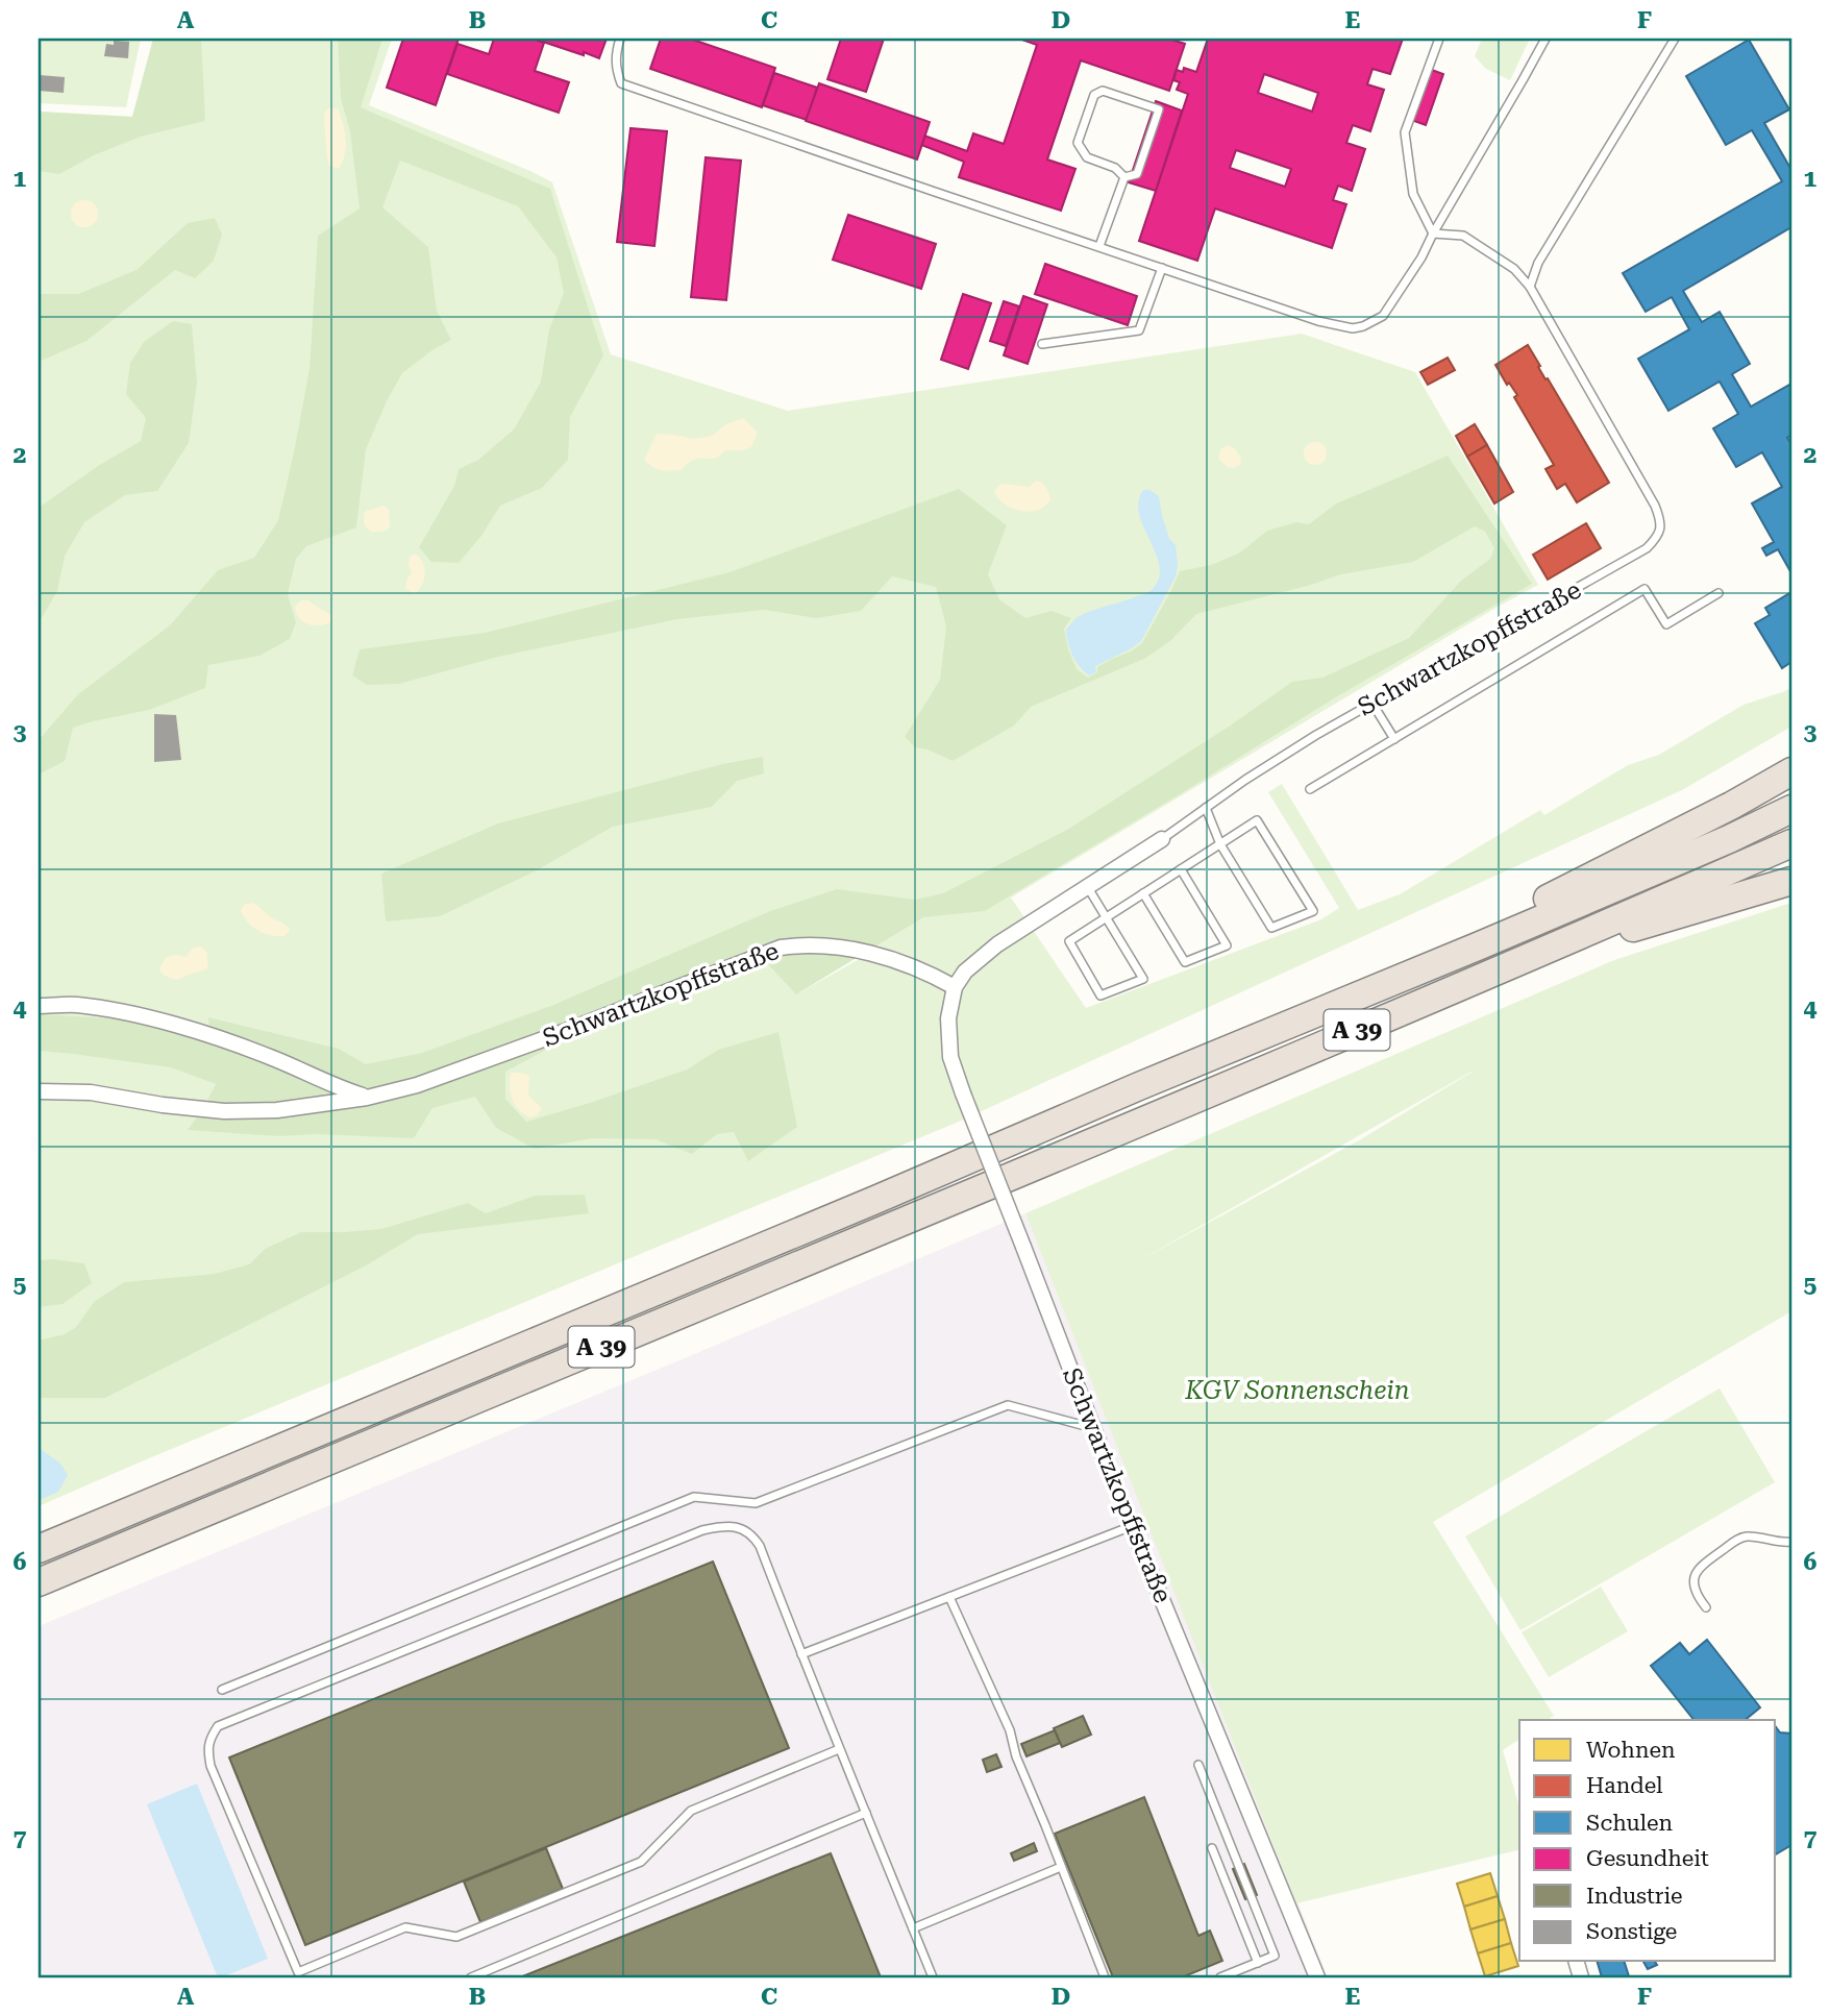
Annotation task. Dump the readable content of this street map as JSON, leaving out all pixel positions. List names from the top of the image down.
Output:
{
  "streets": {
    "highway": ["A 39"],
    "street": ["Schwartzkopffstraße"]
  },
  "parks": ["KGV Sonnenschein"],
  "legend": [
    "Wohnen",
    "Handel",
    "Schulen",
    "Gesundheit",
    "Industrie",
    "Sonstige"
  ],
  "grid": {
    "columns": [
      "A",
      "B",
      "C",
      "D",
      "E",
      "F"
    ],
    "rows": [
      "1",
      "2",
      "3",
      "4",
      "5",
      "6",
      "7"
    ]
  }
}
